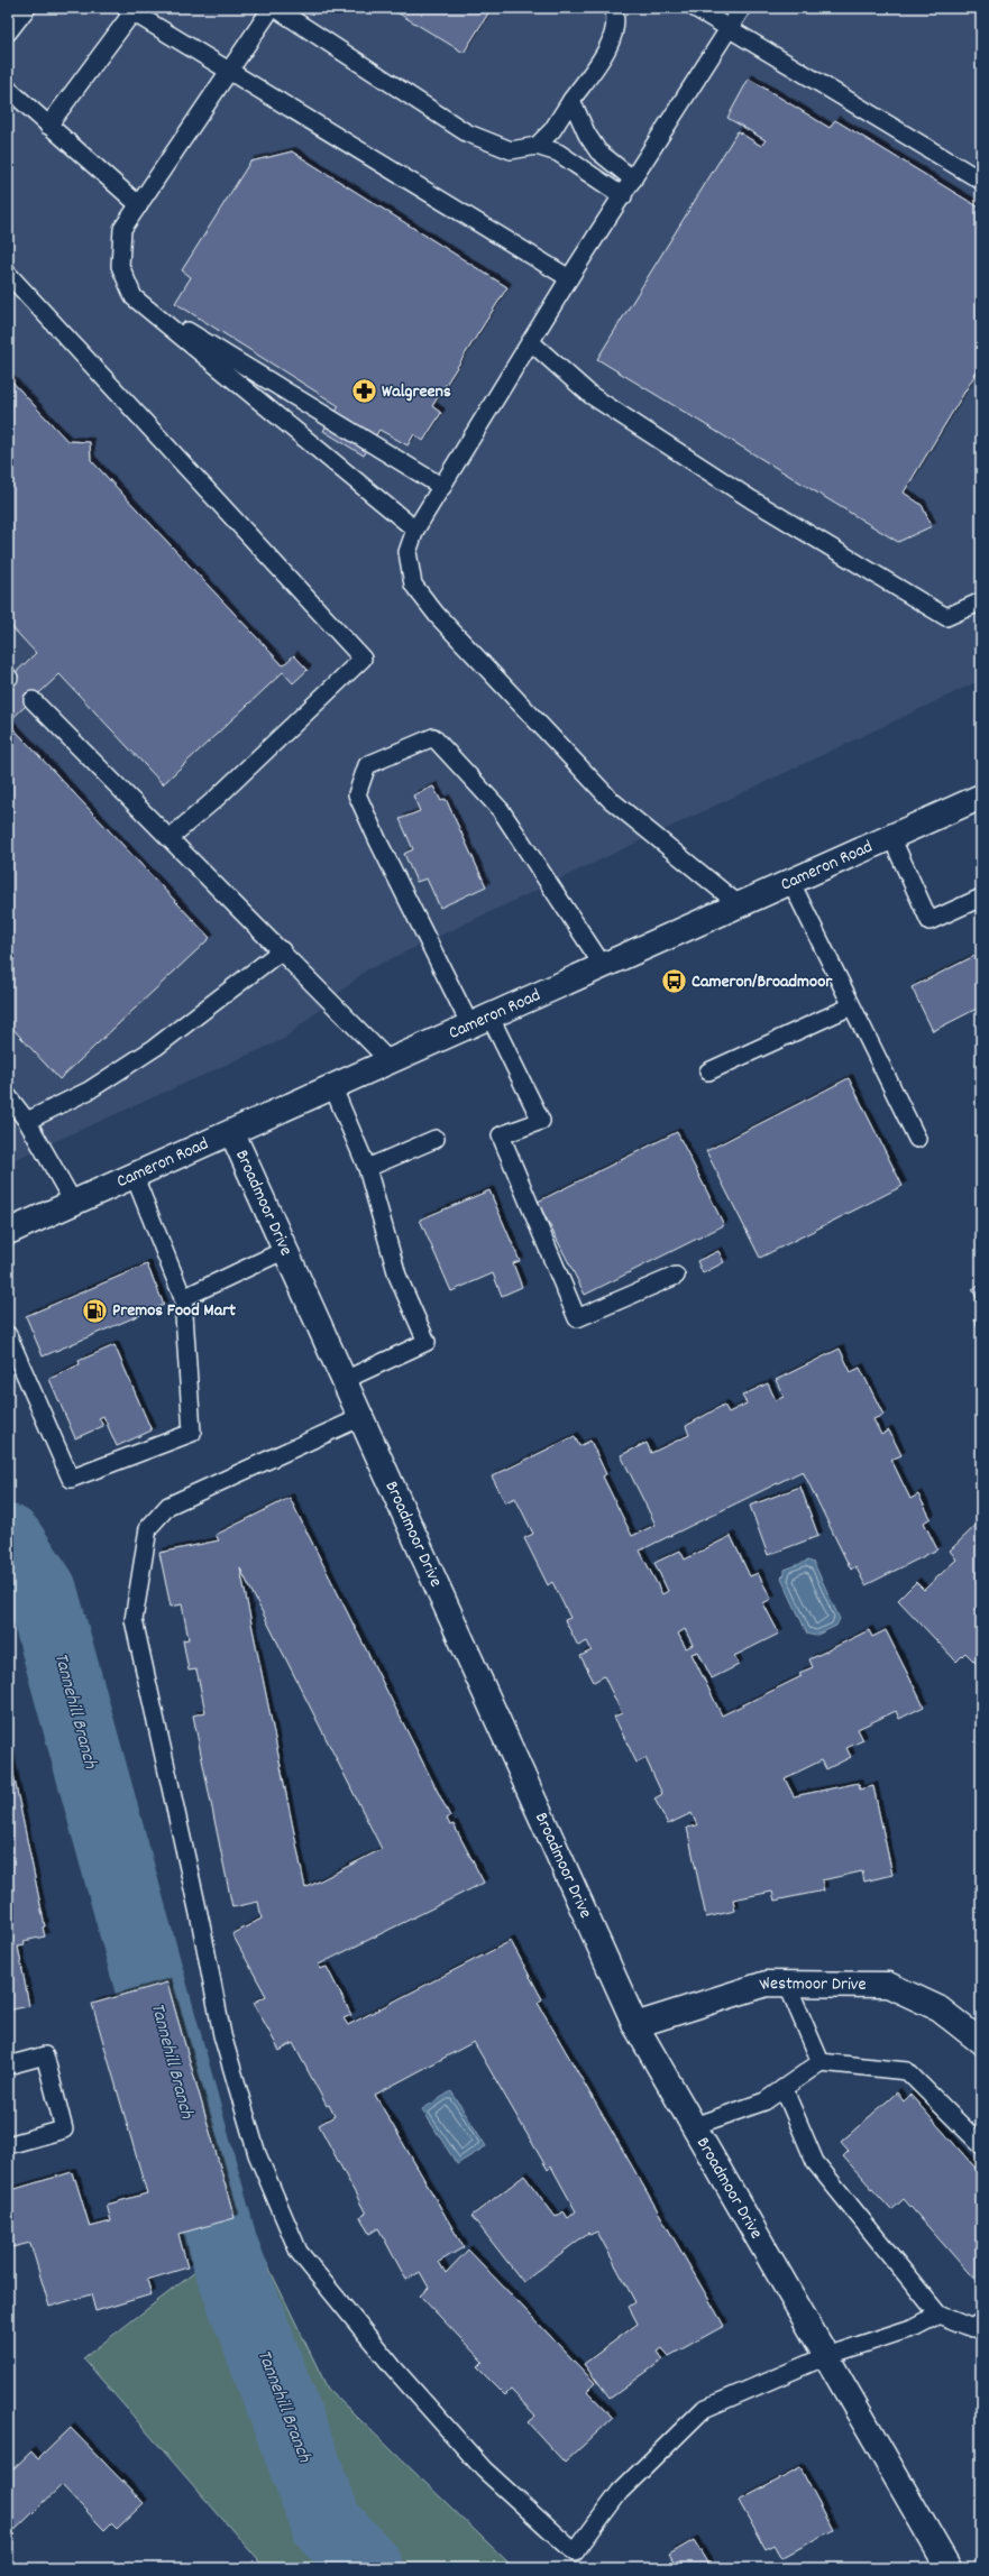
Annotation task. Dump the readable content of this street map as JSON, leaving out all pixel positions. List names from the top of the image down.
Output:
{
  "streets": {
    "street": ["Cameron Road", "Broadmoor Drive", "Westmoor Drive"]
  },
  "crossings": [
    ["Cameron Road", "Broadmoor Drive"],
    ["Broadmoor Drive", "Westmoor Drive"]
  ],
  "water": ["Tannehill Branch"],
  "places": {
    "pharmacy": ["Walgreens"],
    "bus stop": ["Cameron/Broadmoor"],
    "fuel station": ["Premos Food Mart"]
  }
}
